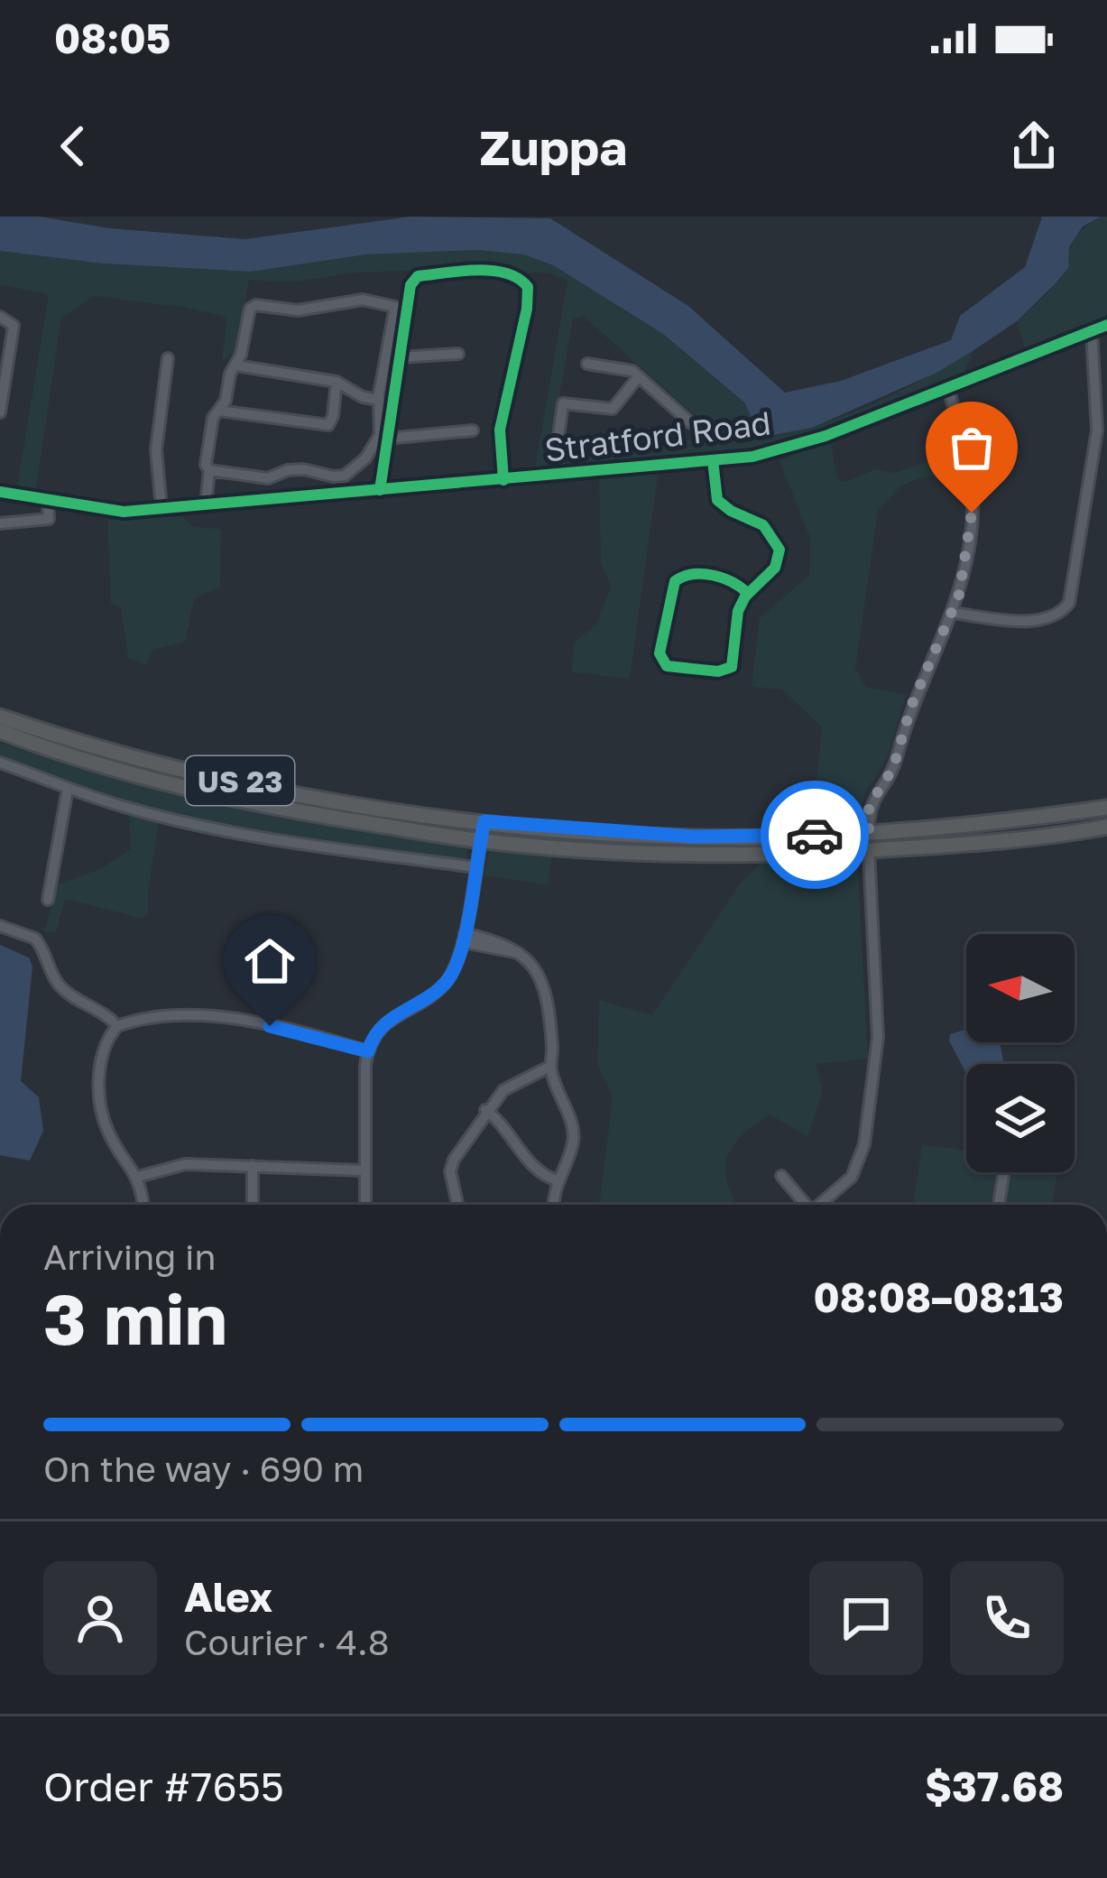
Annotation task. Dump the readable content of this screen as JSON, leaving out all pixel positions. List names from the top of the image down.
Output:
{
  "streets": {
    "highway": ["US 23"],
    "street": ["Stratford Road"]
  },
  "north": "left",
  "page": {
    "status": "08:05",
    "header": "Zuppa",
    "heading": ["3 min", "Arriving in", "08:08–08:13"],
    "panel": [
      "Alex",
      "Courier · 4.8",
      "Order #7655",
      "$37.68"
    ],
    "bar": "On the way · 690 m"
  }
}
